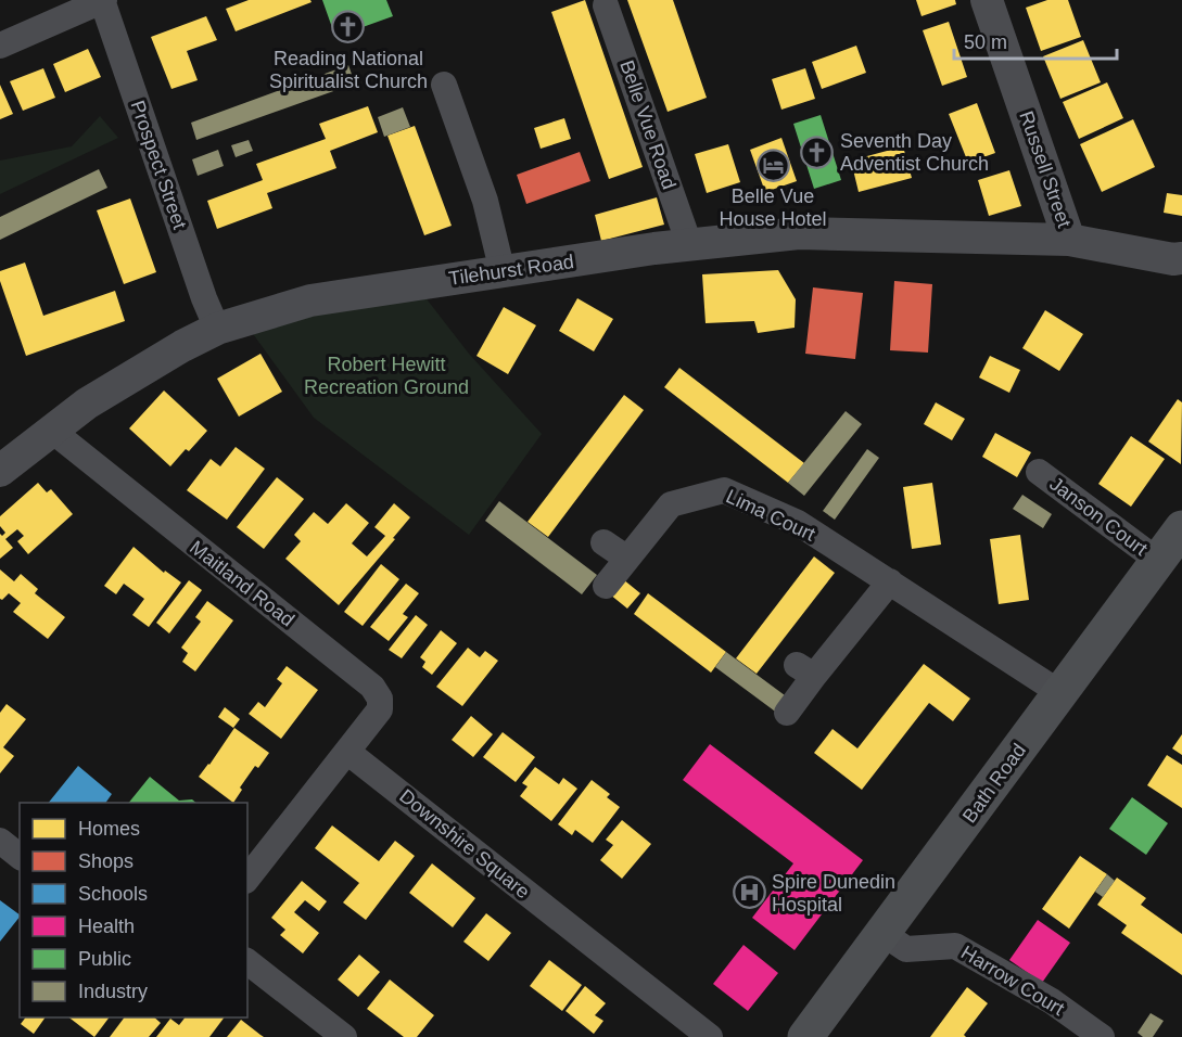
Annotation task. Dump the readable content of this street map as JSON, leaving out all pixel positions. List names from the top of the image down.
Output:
{
  "streets": {
    "main road": ["Bath Road"],
    "street": [
      "Belle Vue Road",
      "Prospect Street",
      "Russell Street",
      "Tilehurst Road",
      "Lima Court",
      "Janson Court",
      "Maitland Road",
      "Downshire Square",
      "Harrow Court"
    ]
  },
  "crossings": [
    ["Belle Vue Road", "Tilehurst Road"],
    ["Prospect Street", "Tilehurst Road"],
    ["Russell Street", "Tilehurst Road"],
    ["Tilehurst Road", "Maitland Road"],
    ["Lima Court", "Bath Road"],
    ["Janson Court", "Bath Road"],
    ["Maitland Road", "Downshire Square"],
    ["Bath Road", "Harrow Court"]
  ],
  "parks": ["Robert Hewitt Recreation Ground"],
  "places": {
    "church": ["Reading National Spiritualist Church", "Seventh Day Adventist Church"],
    "hotel": ["Belle Vue House Hotel"],
    "hospital": ["Spire Dunedin Hospital"]
  },
  "legend": [
    "Homes",
    "Shops",
    "Schools",
    "Health",
    "Public",
    "Industry"
  ],
  "scale_bar": "50 m"
}
